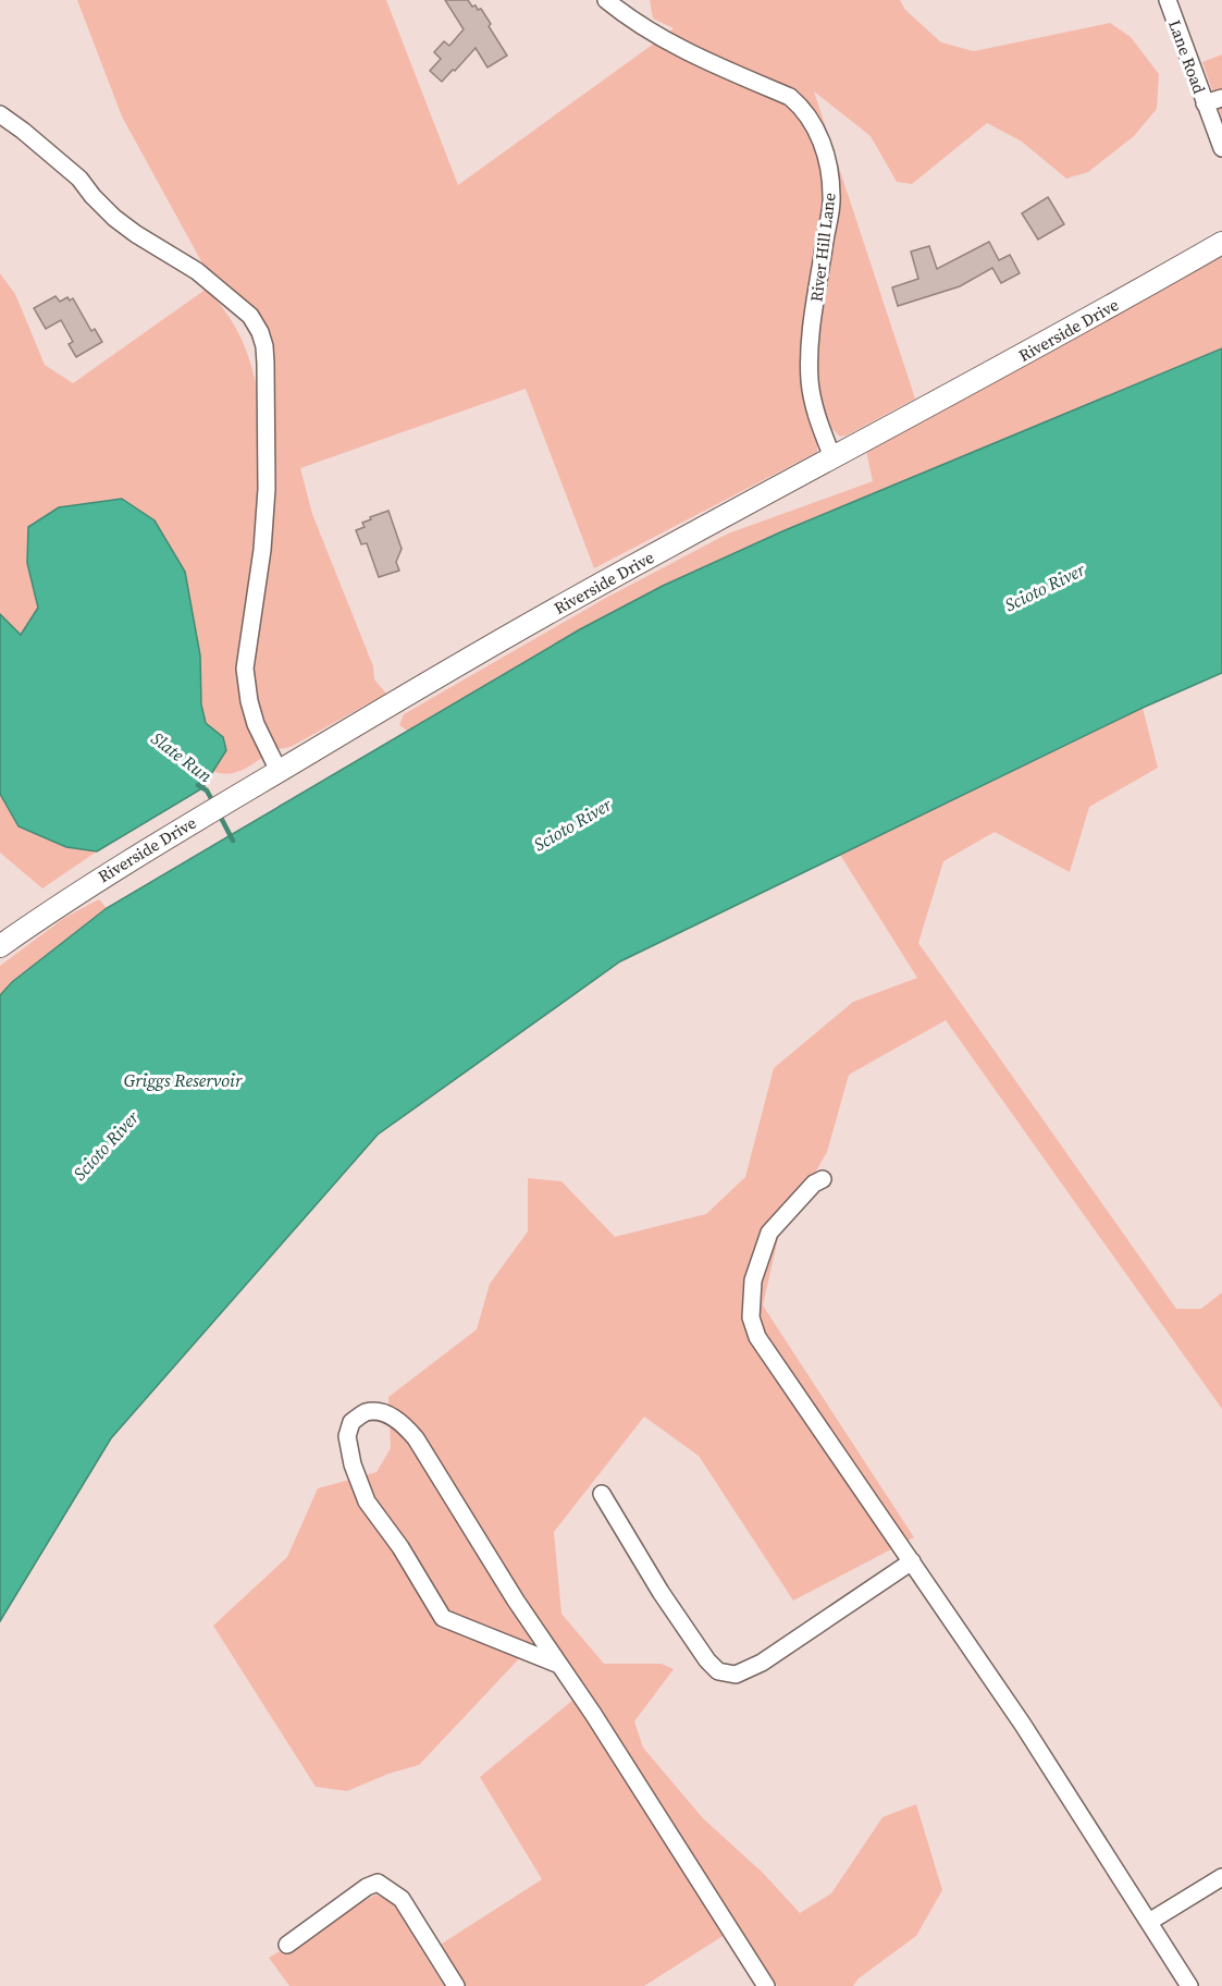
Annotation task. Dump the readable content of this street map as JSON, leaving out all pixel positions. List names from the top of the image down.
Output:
{
  "streets": {
    "main road": ["Riverside Drive"],
    "street": ["Lane Road", "River Hill Lane"]
  },
  "crossings": [
    ["River Hill Lane", "Riverside Drive"]
  ],
  "water": ["Scioto River", "Slate Run", "Griggs Reservoir"]
}
